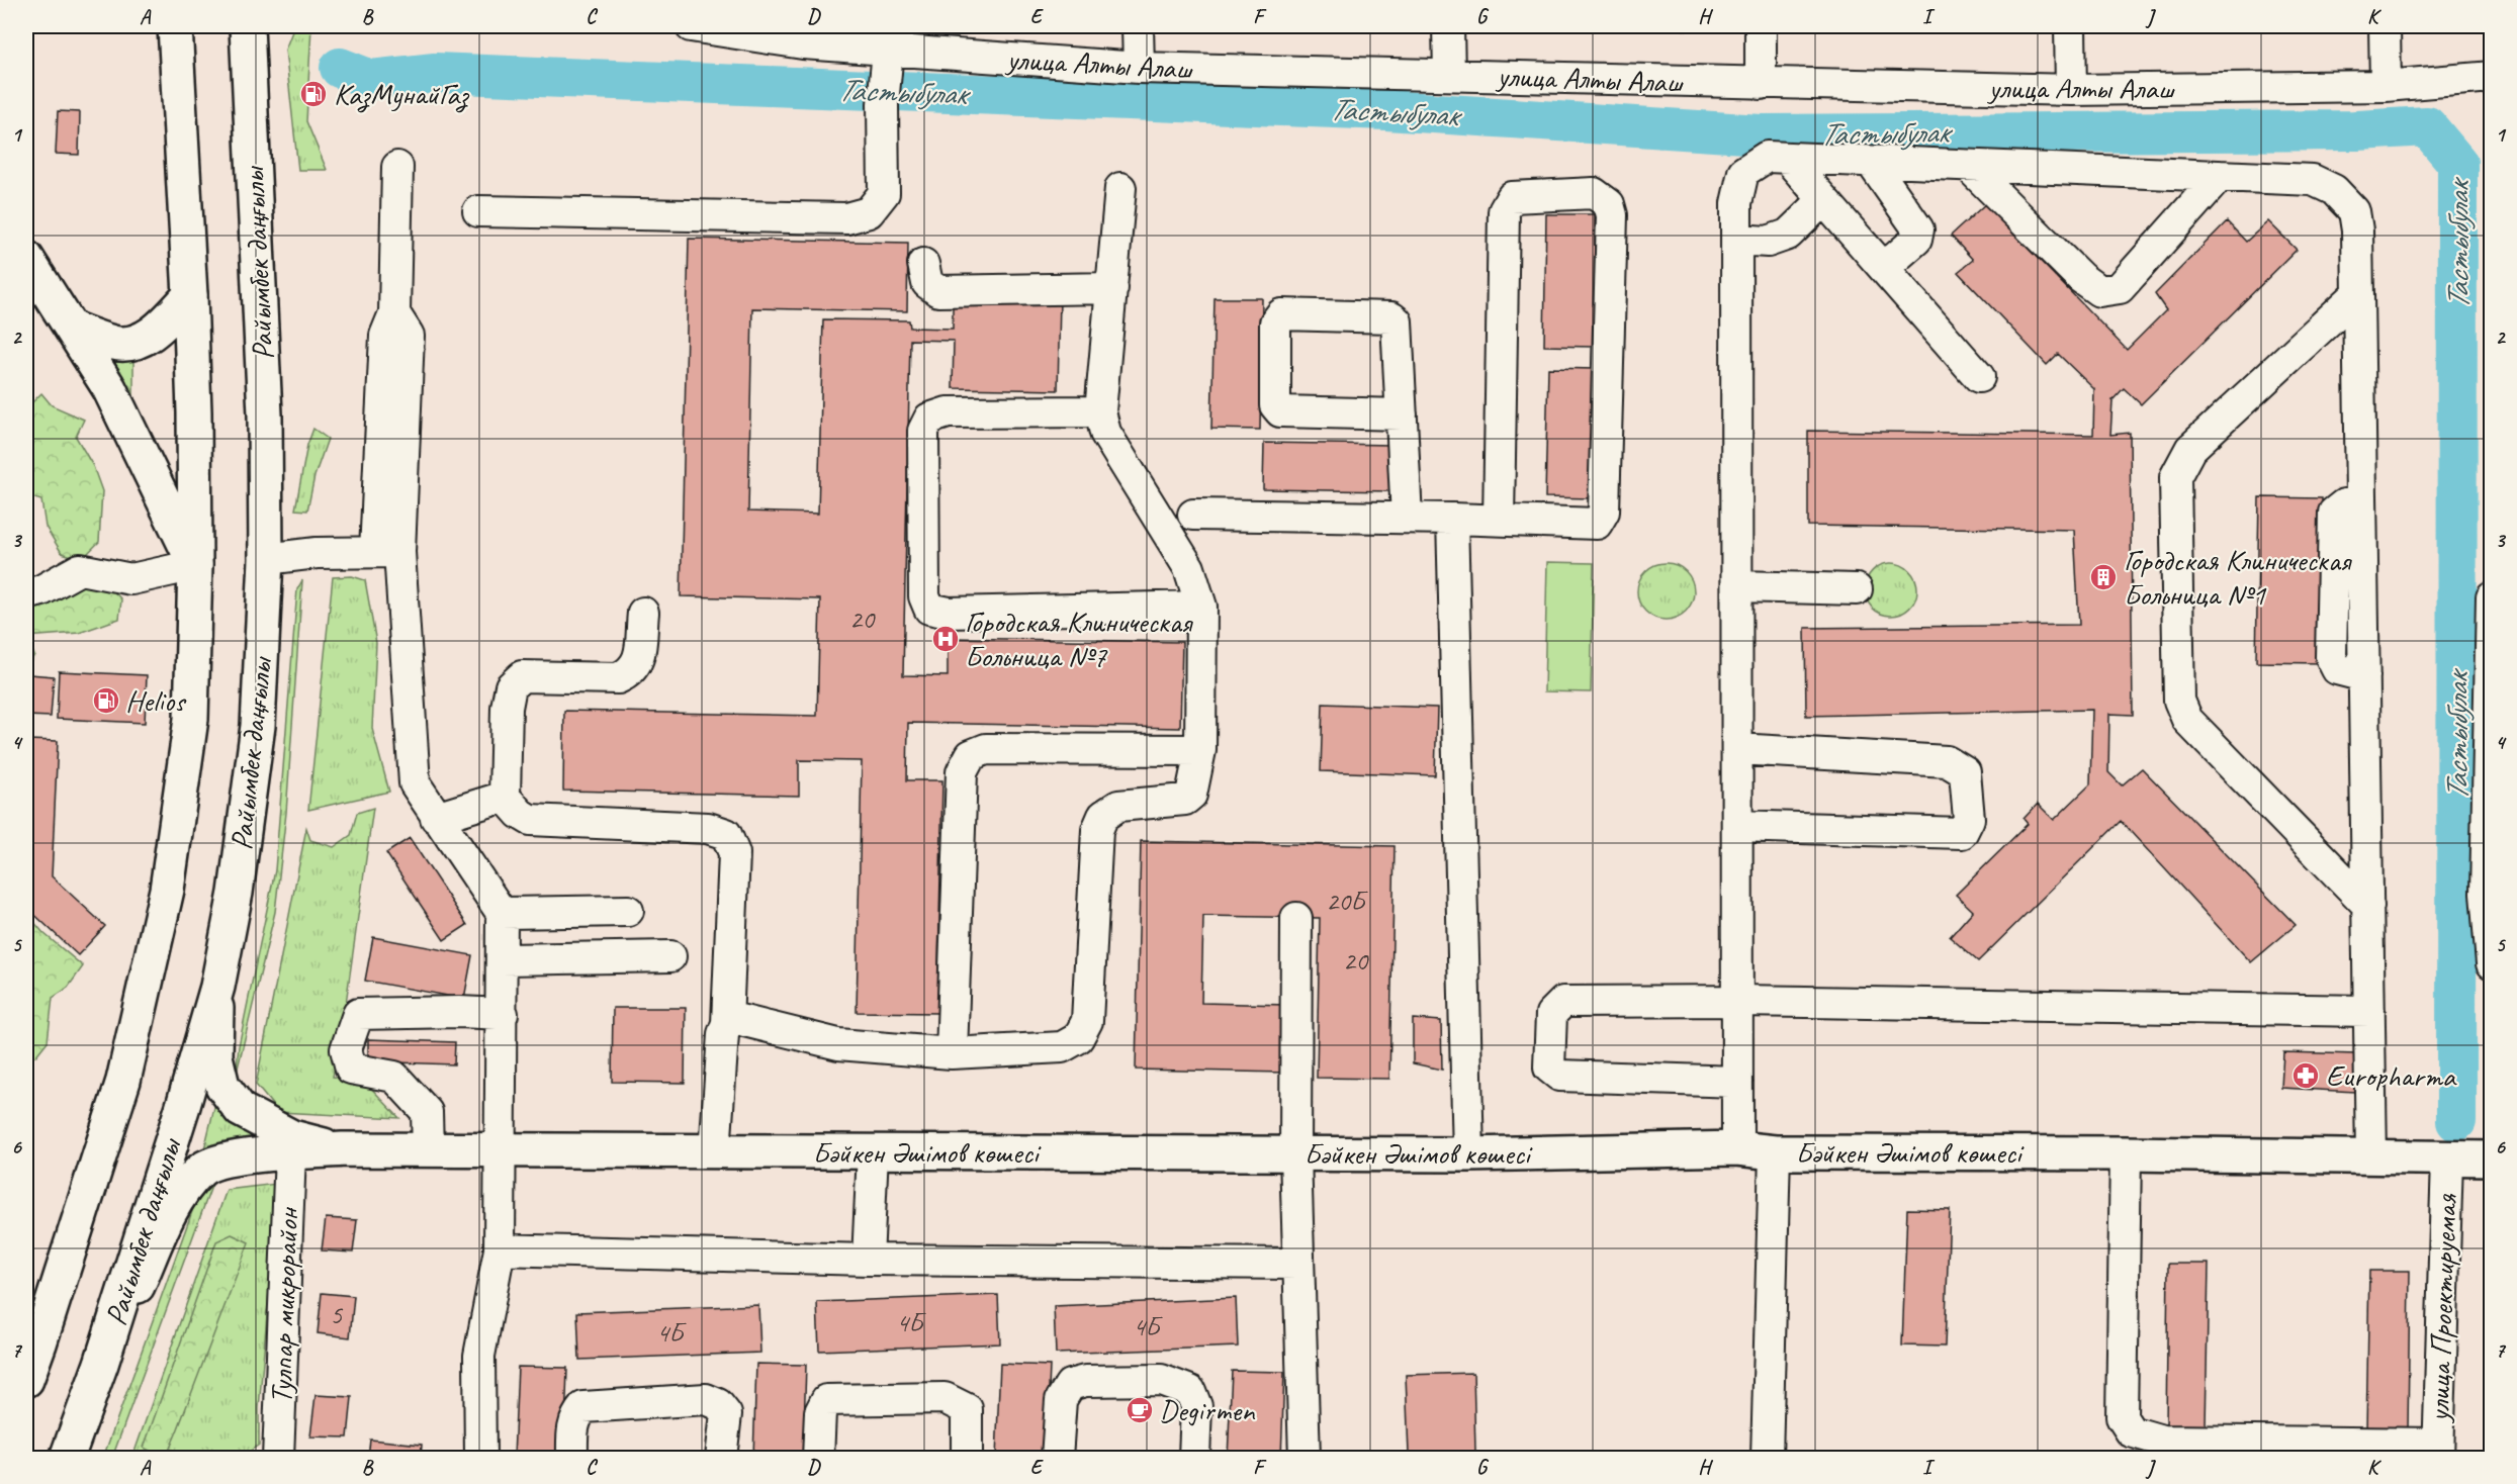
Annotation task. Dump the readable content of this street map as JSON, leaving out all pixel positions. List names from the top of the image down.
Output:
{
  "streets": {
    "main road": ["Райымбек даңғылы", "Бәйкен Әшімов көшесі"],
    "street": ["улица Алты Алаш", "Тулпар микрорайон", "улица Проектируемая"]
  },
  "crossings": [
    ["Бәйкен Әшімов көшесі", "улица Проектируемая"]
  ],
  "water": ["Тастыбулак"],
  "places": {
    "fuel station": ["КазМунайГаз", "Helios"],
    "building": ["Городская Клиническая Больница №1"],
    "hospital": ["Городская Клиническая Больница №7"],
    "pharmacy": ["Europharma"],
    "cafe": ["Degirmen"]
  },
  "house_numbers": [
    "20",
    "20Б",
    "20",
    "5",
    "4Б",
    "4Б",
    "4Б"
  ],
  "grid": {
    "columns": [
      "A",
      "B",
      "C",
      "D",
      "E",
      "F",
      "G",
      "H",
      "I",
      "J",
      "K"
    ],
    "rows": [
      "1",
      "2",
      "3",
      "4",
      "5",
      "6",
      "7"
    ]
  }
}
